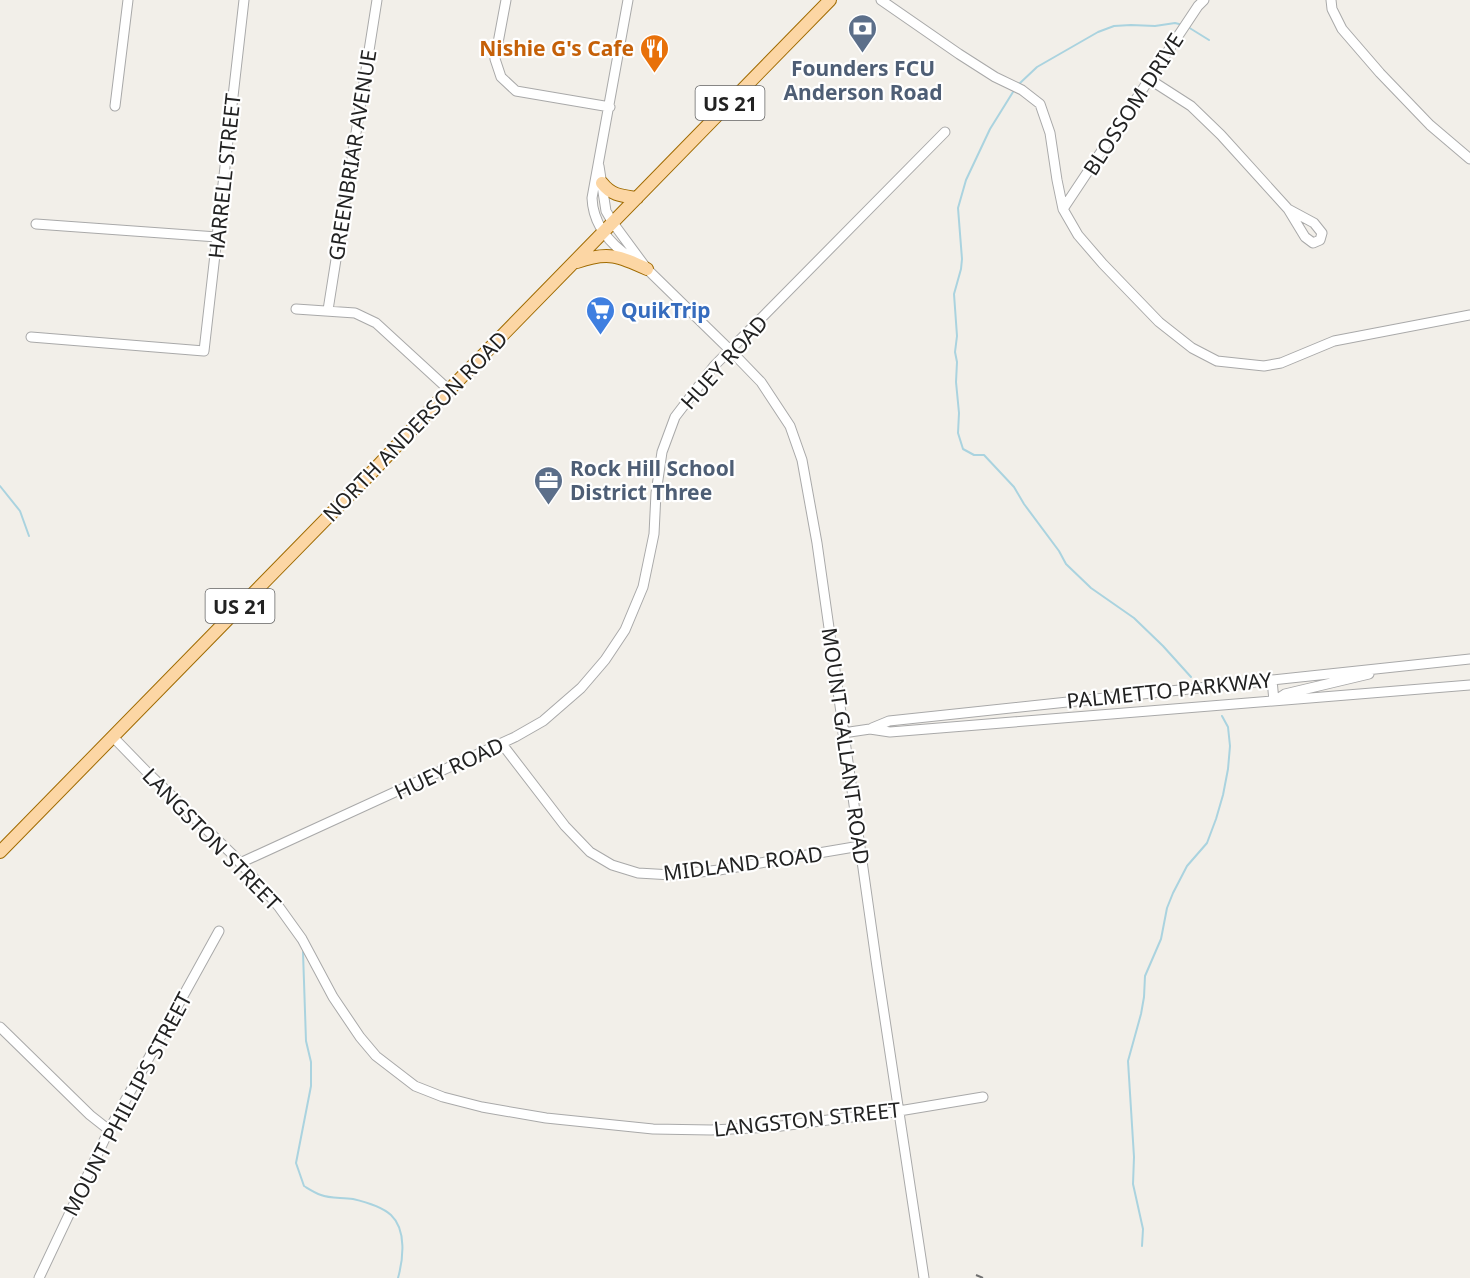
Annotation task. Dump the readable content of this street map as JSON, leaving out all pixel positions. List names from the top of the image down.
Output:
{
  "streets": {
    "main road": ["US 21", "NORTH ANDERSON ROAD"],
    "street": [
      "BLOSSOM DRIVE",
      "GREENBRIAR AVENUE",
      "HARRELL STREET",
      "HUEY ROAD",
      "PALMETTO PARKWAY",
      "MOUNT GALLANT ROAD",
      "LANGSTON STREET",
      "MIDLAND ROAD",
      "MOUNT PHILLIPS STREET"
    ]
  },
  "crossings": [
    ["HUEY ROAD", "MOUNT GALLANT ROAD"],
    ["HUEY ROAD", "LANGSTON STREET"],
    ["HUEY ROAD", "MIDLAND ROAD"],
    ["NORTH ANDERSON ROAD", "MOUNT GALLANT ROAD"],
    ["NORTH ANDERSON ROAD", "LANGSTON STREET"],
    ["PALMETTO PARKWAY", "MOUNT GALLANT ROAD"],
    ["MOUNT GALLANT ROAD", "LANGSTON STREET"],
    ["MOUNT GALLANT ROAD", "MIDLAND ROAD"]
  ],
  "places": {
    "bank": ["Founders FCU Anderson Road"],
    "restaurant": ["Nishie G's Cafe"],
    "supermarket": ["QuikTrip"],
    "office": ["Rock Hill School District Three"]
  }
}
